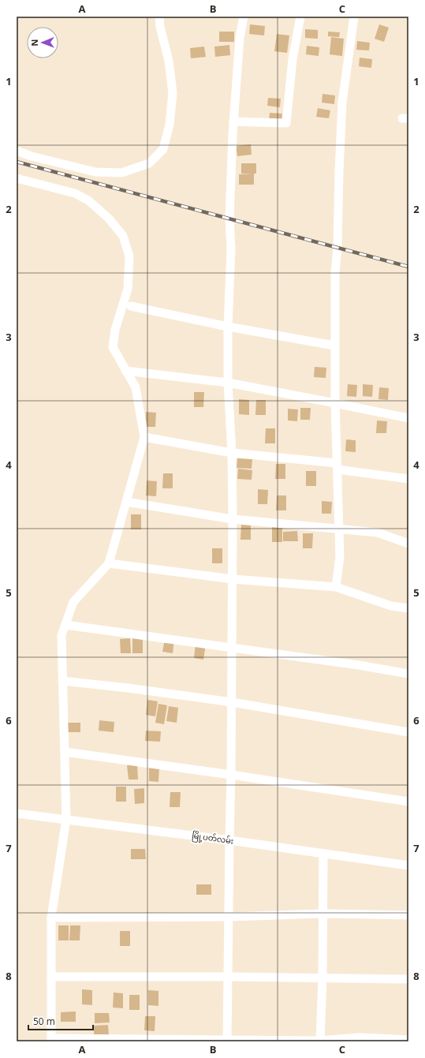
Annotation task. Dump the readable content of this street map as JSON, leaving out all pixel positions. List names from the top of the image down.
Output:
{
  "streets": {
    "street": ["မြို့ပတ်လမ်း"]
  },
  "scale_bar": "50 m",
  "north": "left",
  "grid": {
    "columns": ["A", "B", "C"],
    "rows": [
      "1",
      "2",
      "3",
      "4",
      "5",
      "6",
      "7",
      "8"
    ]
  }
}
